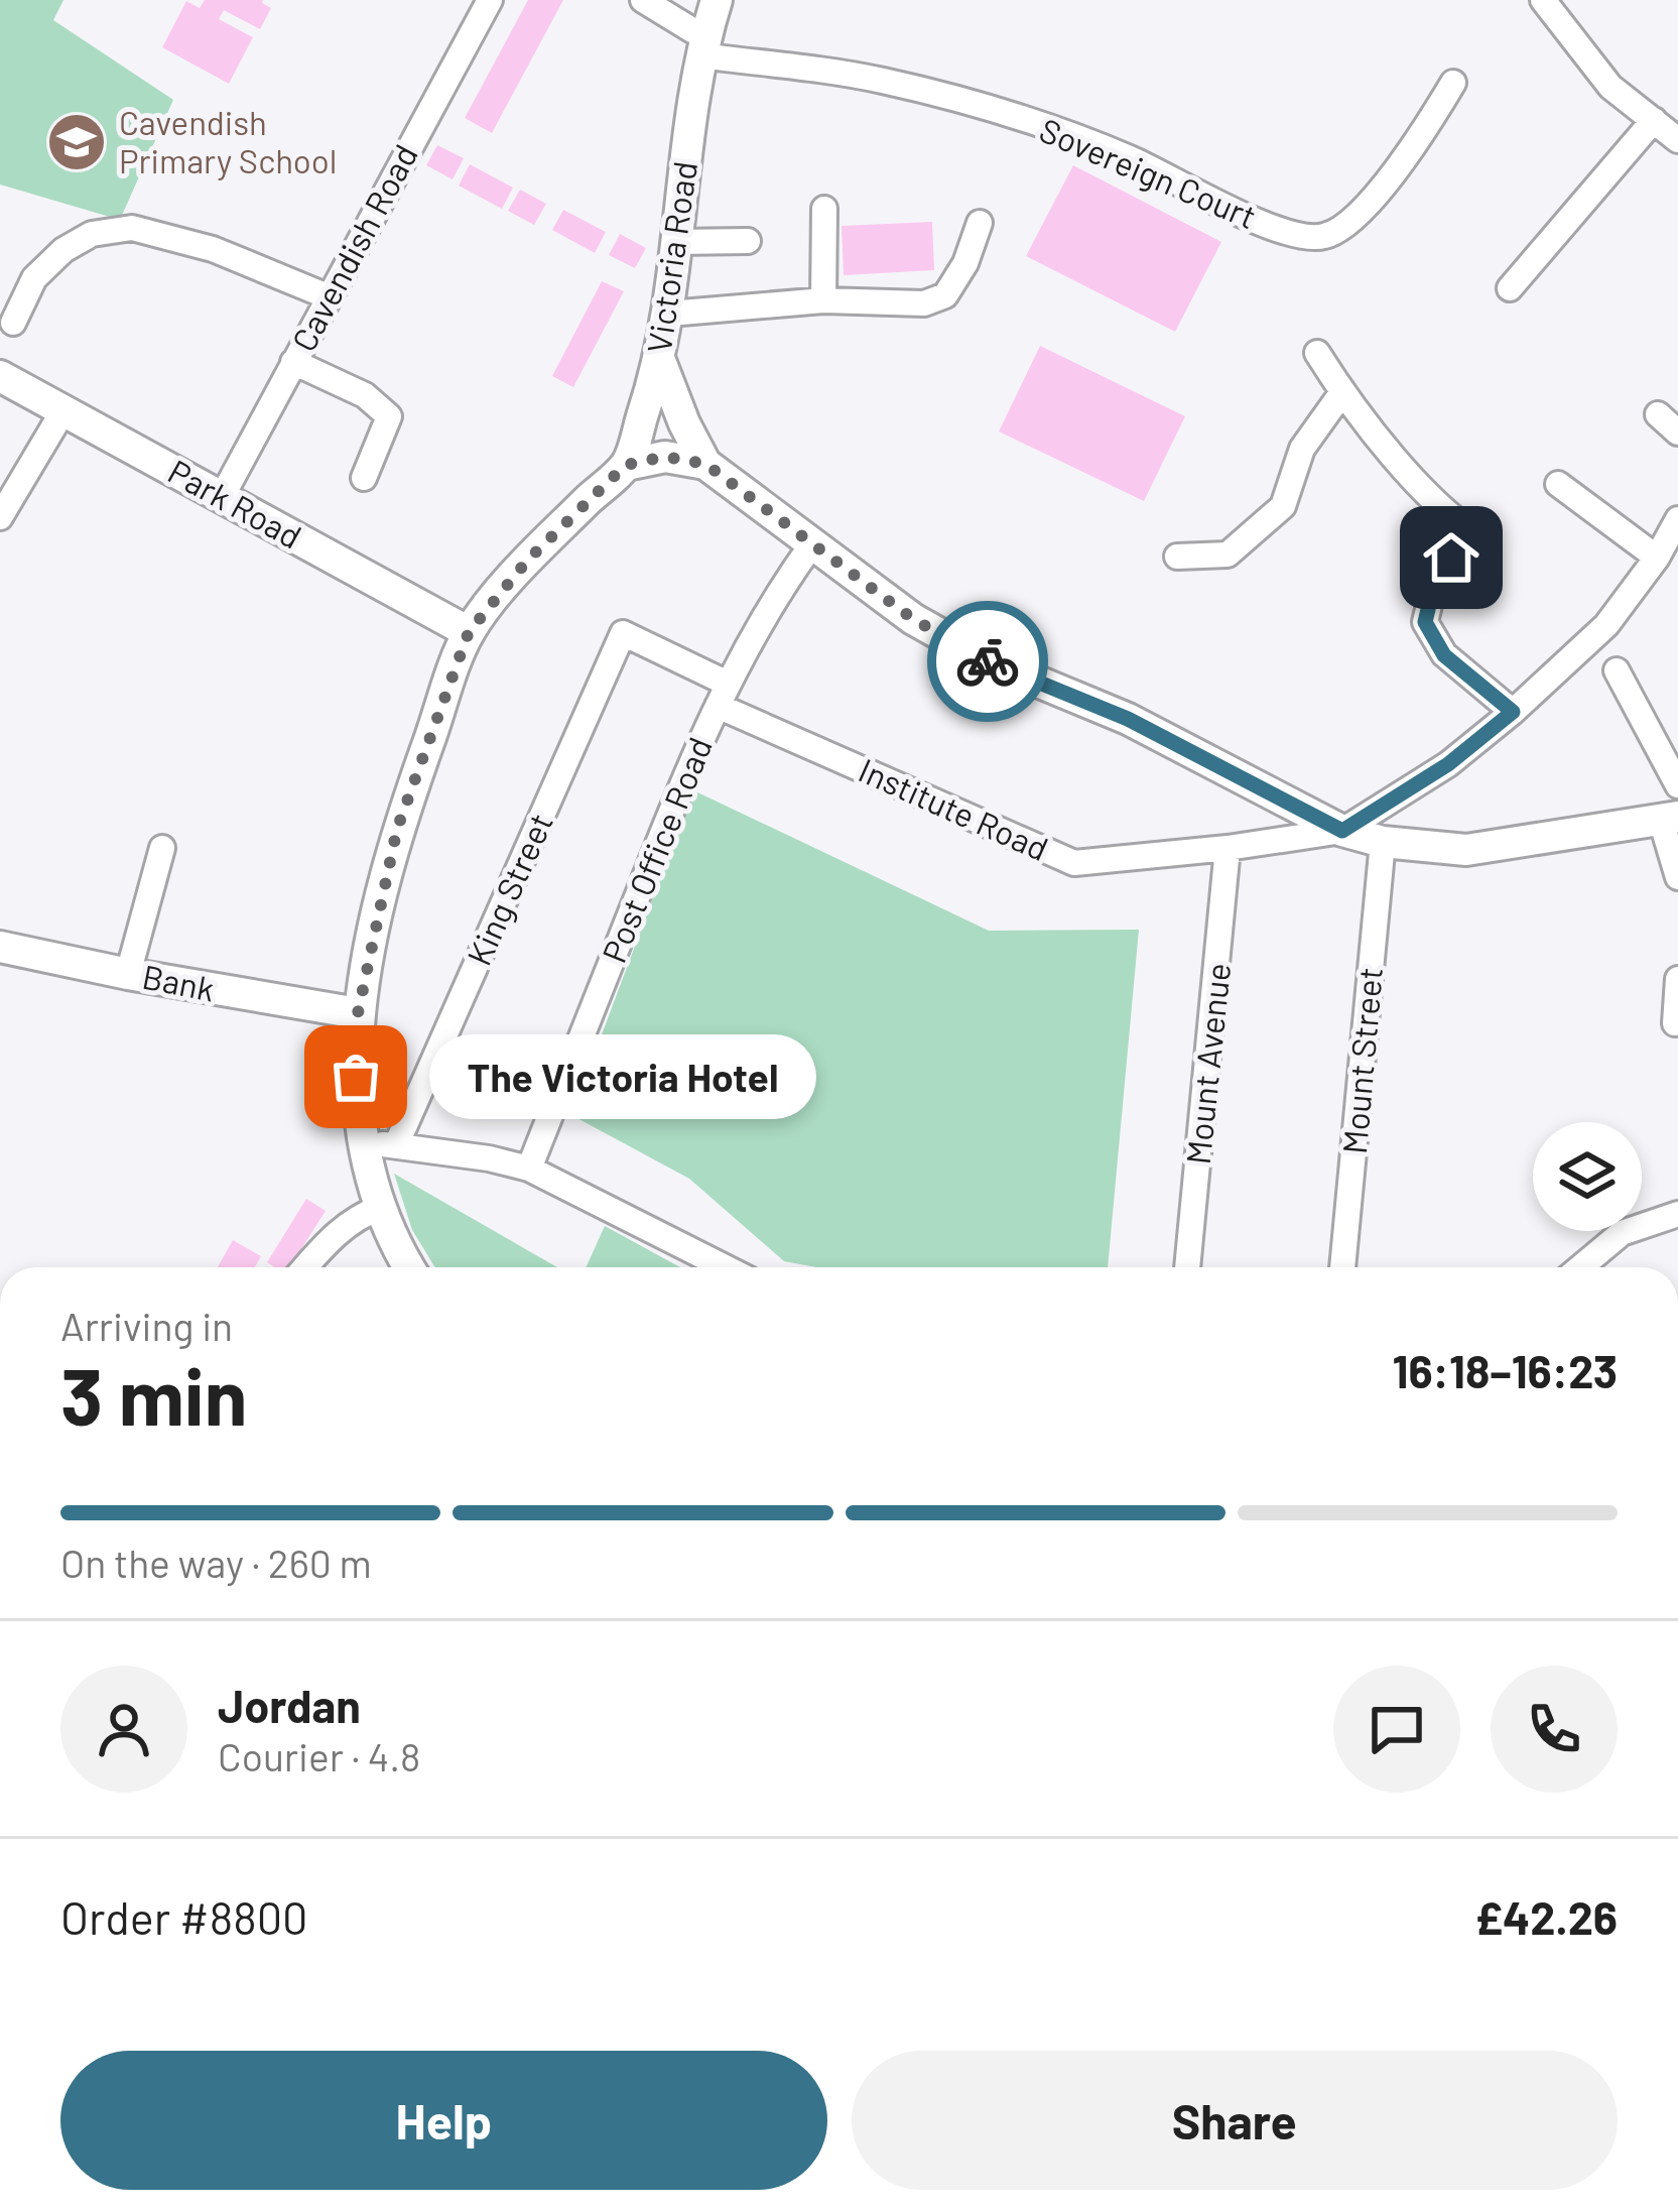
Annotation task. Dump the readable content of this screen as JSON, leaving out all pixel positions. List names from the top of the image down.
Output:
{
  "streets": {
    "street": [
      "Sovereign Court",
      "Cavendish Road",
      "Victoria Road",
      "Park Road",
      "Institute Road",
      "Post Office Road",
      "King Street",
      "Bank",
      "Mount Street",
      "Mount Avenue"
    ]
  },
  "crossings": [
    ["Sovereign Court", "Victoria Road"],
    ["Cavendish Road", "Park Road"],
    ["Victoria Road", "Park Road"],
    ["Victoria Road", "Bank"],
    ["Institute Road", "Post Office Road"],
    ["Institute Road", "King Street"],
    ["Institute Road", "Mount Avenue"]
  ],
  "places": {
    "school or university": ["Cavendish Primary School"],
    "other": ["The Victoria Hotel"]
  },
  "page": {
    "bubble": "The Victoria Hotel",
    "heading": ["3 min", "Arriving in", "16:18–16:23"],
    "panel": [
      "Jordan",
      "Courier · 4.8",
      "Order #8800",
      "£42.26"
    ],
    "bar": "On the way · 260 m",
    "buttons": ["Help", "Share"]
  }
}
